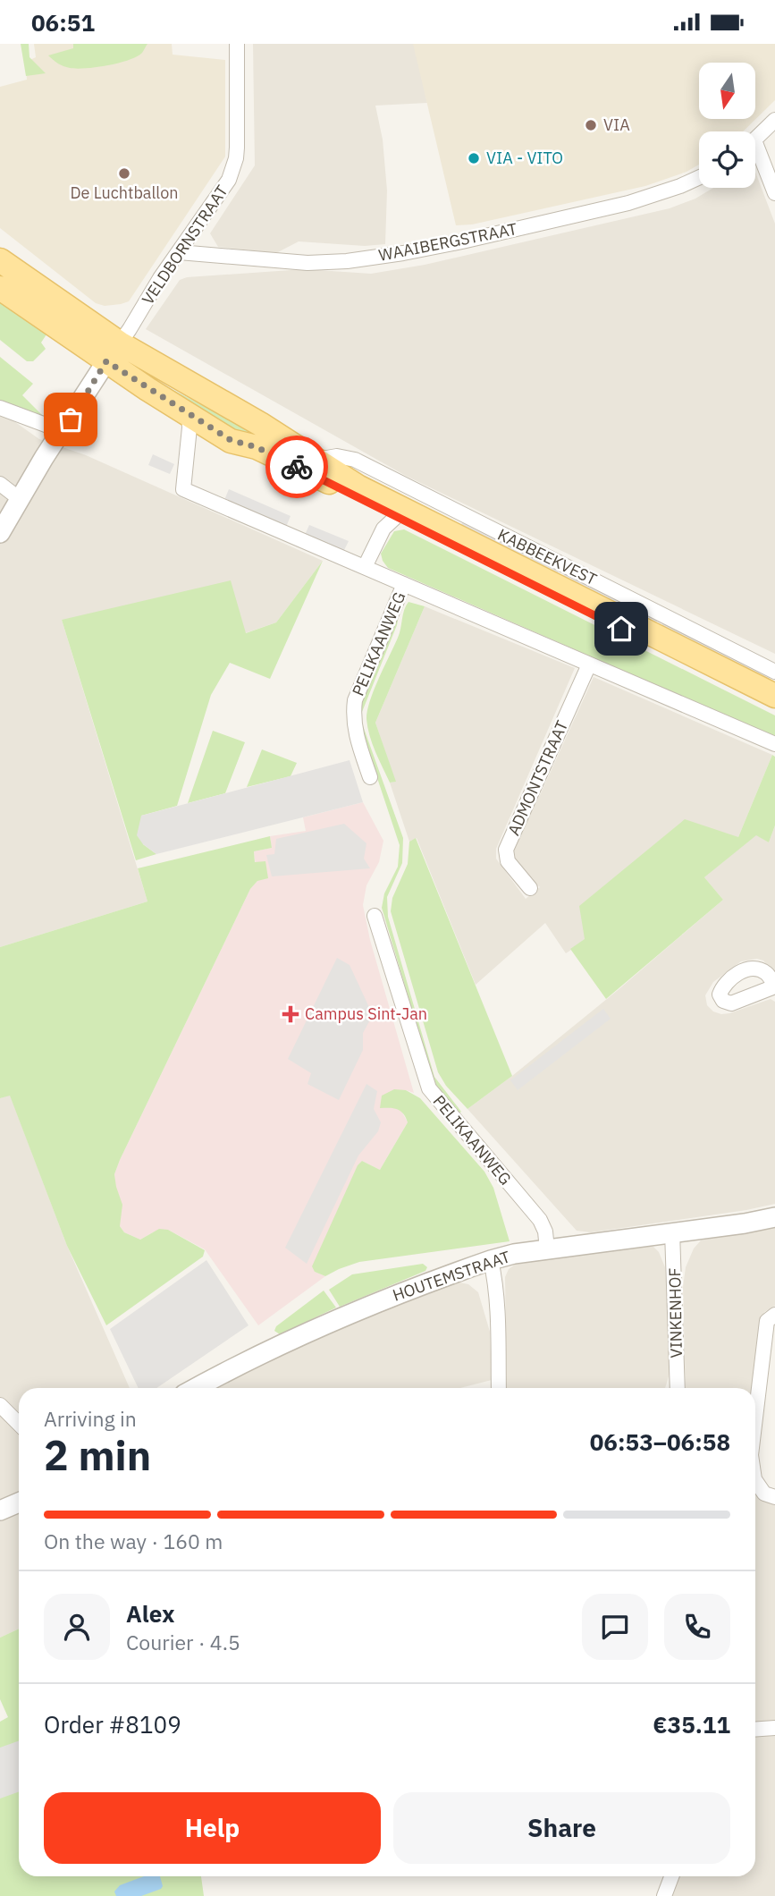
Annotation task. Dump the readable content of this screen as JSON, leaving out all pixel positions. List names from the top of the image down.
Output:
{
  "streets": {
    "main road": ["KABBEEKVEST"],
    "street": [
      "WAAIBERGSTRAAT",
      "VELDBORNSTRAAT",
      "PELIKAANWEG",
      "ADMONTSTRAAT",
      "HOUTEMSTRAAT",
      "VINKENHOF"
    ]
  },
  "crossings": [
    ["WAAIBERGSTRAAT", "VELDBORNSTRAAT"],
    ["VELDBORNSTRAAT", "KABBEEKVEST"],
    ["PELIKAANWEG", "HOUTEMSTRAAT"],
    ["HOUTEMSTRAAT", "VINKENHOF"]
  ],
  "places": {
    "other": ["VIA", "VIA - VITO", "De Luchtballon"],
    "health": ["Campus Sint-Jan"]
  },
  "north": "bottom",
  "page": {
    "status": "06:51",
    "heading": ["2 min", "Arriving in", "06:53–06:58"],
    "panel": [
      "Alex",
      "Courier · 4.5",
      "Order #8109",
      "€35.11"
    ],
    "bar": "On the way · 160 m",
    "buttons": ["Help", "Share"]
  }
}
